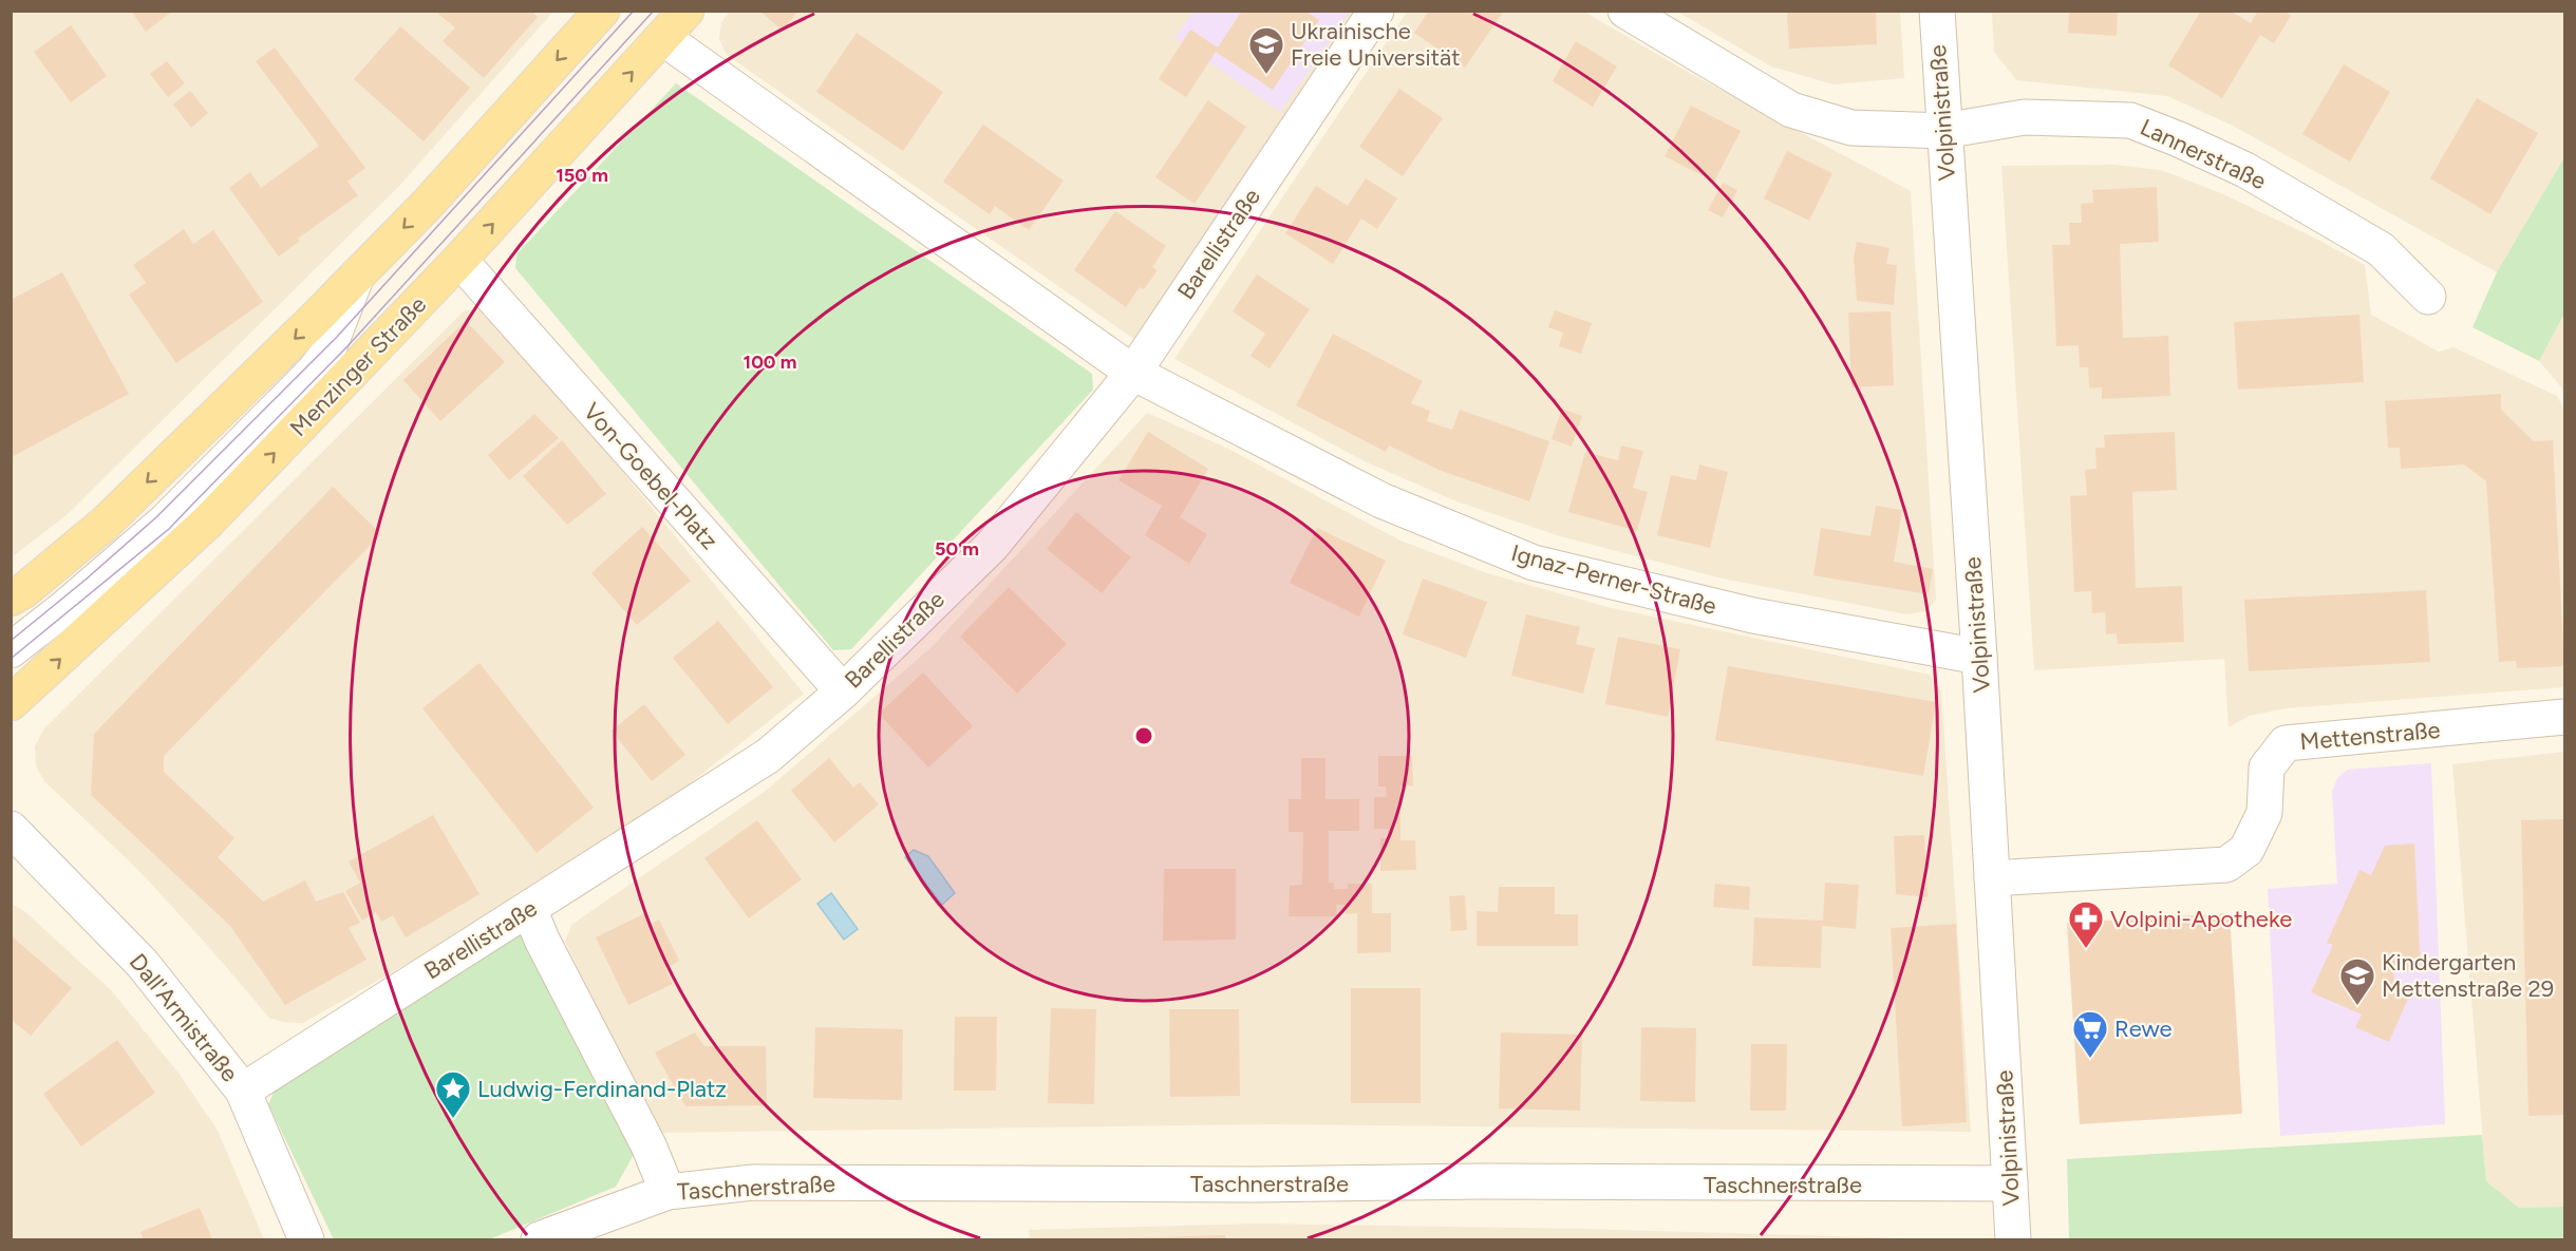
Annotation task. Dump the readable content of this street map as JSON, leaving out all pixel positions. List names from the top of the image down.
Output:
{
  "streets": {
    "main road": ["Menzinger Straße"],
    "street": [
      "Volpinistraße",
      "Lannerstraße",
      "Barellistraße",
      "Von-Goebel-Platz",
      "Ignaz-Perner-Straße",
      "Mettenstraße",
      "Dall'Armistraße",
      "Taschnerstraße"
    ]
  },
  "crossings": [
    ["Volpinistraße", "Lannerstraße"],
    ["Volpinistraße", "Ignaz-Perner-Straße"],
    ["Volpinistraße", "Mettenstraße"],
    ["Volpinistraße", "Taschnerstraße"],
    ["Barellistraße", "Von-Goebel-Platz"],
    ["Barellistraße", "Ignaz-Perner-Straße"],
    ["Barellistraße", "Dall'Armistraße"],
    ["Menzinger Straße", "Von-Goebel-Platz"]
  ],
  "places": {
    "school or university": ["Ukrainische Freie Universität", "Kindergarten Mettenstraße 29"],
    "pharmacy": ["Volpini-Apotheke"],
    "supermarket": ["Rewe"],
    "place": ["Ludwig-Ferdinand-Platz"]
  },
  "rings": ["150 m", "100 m", "50 m"]
}
